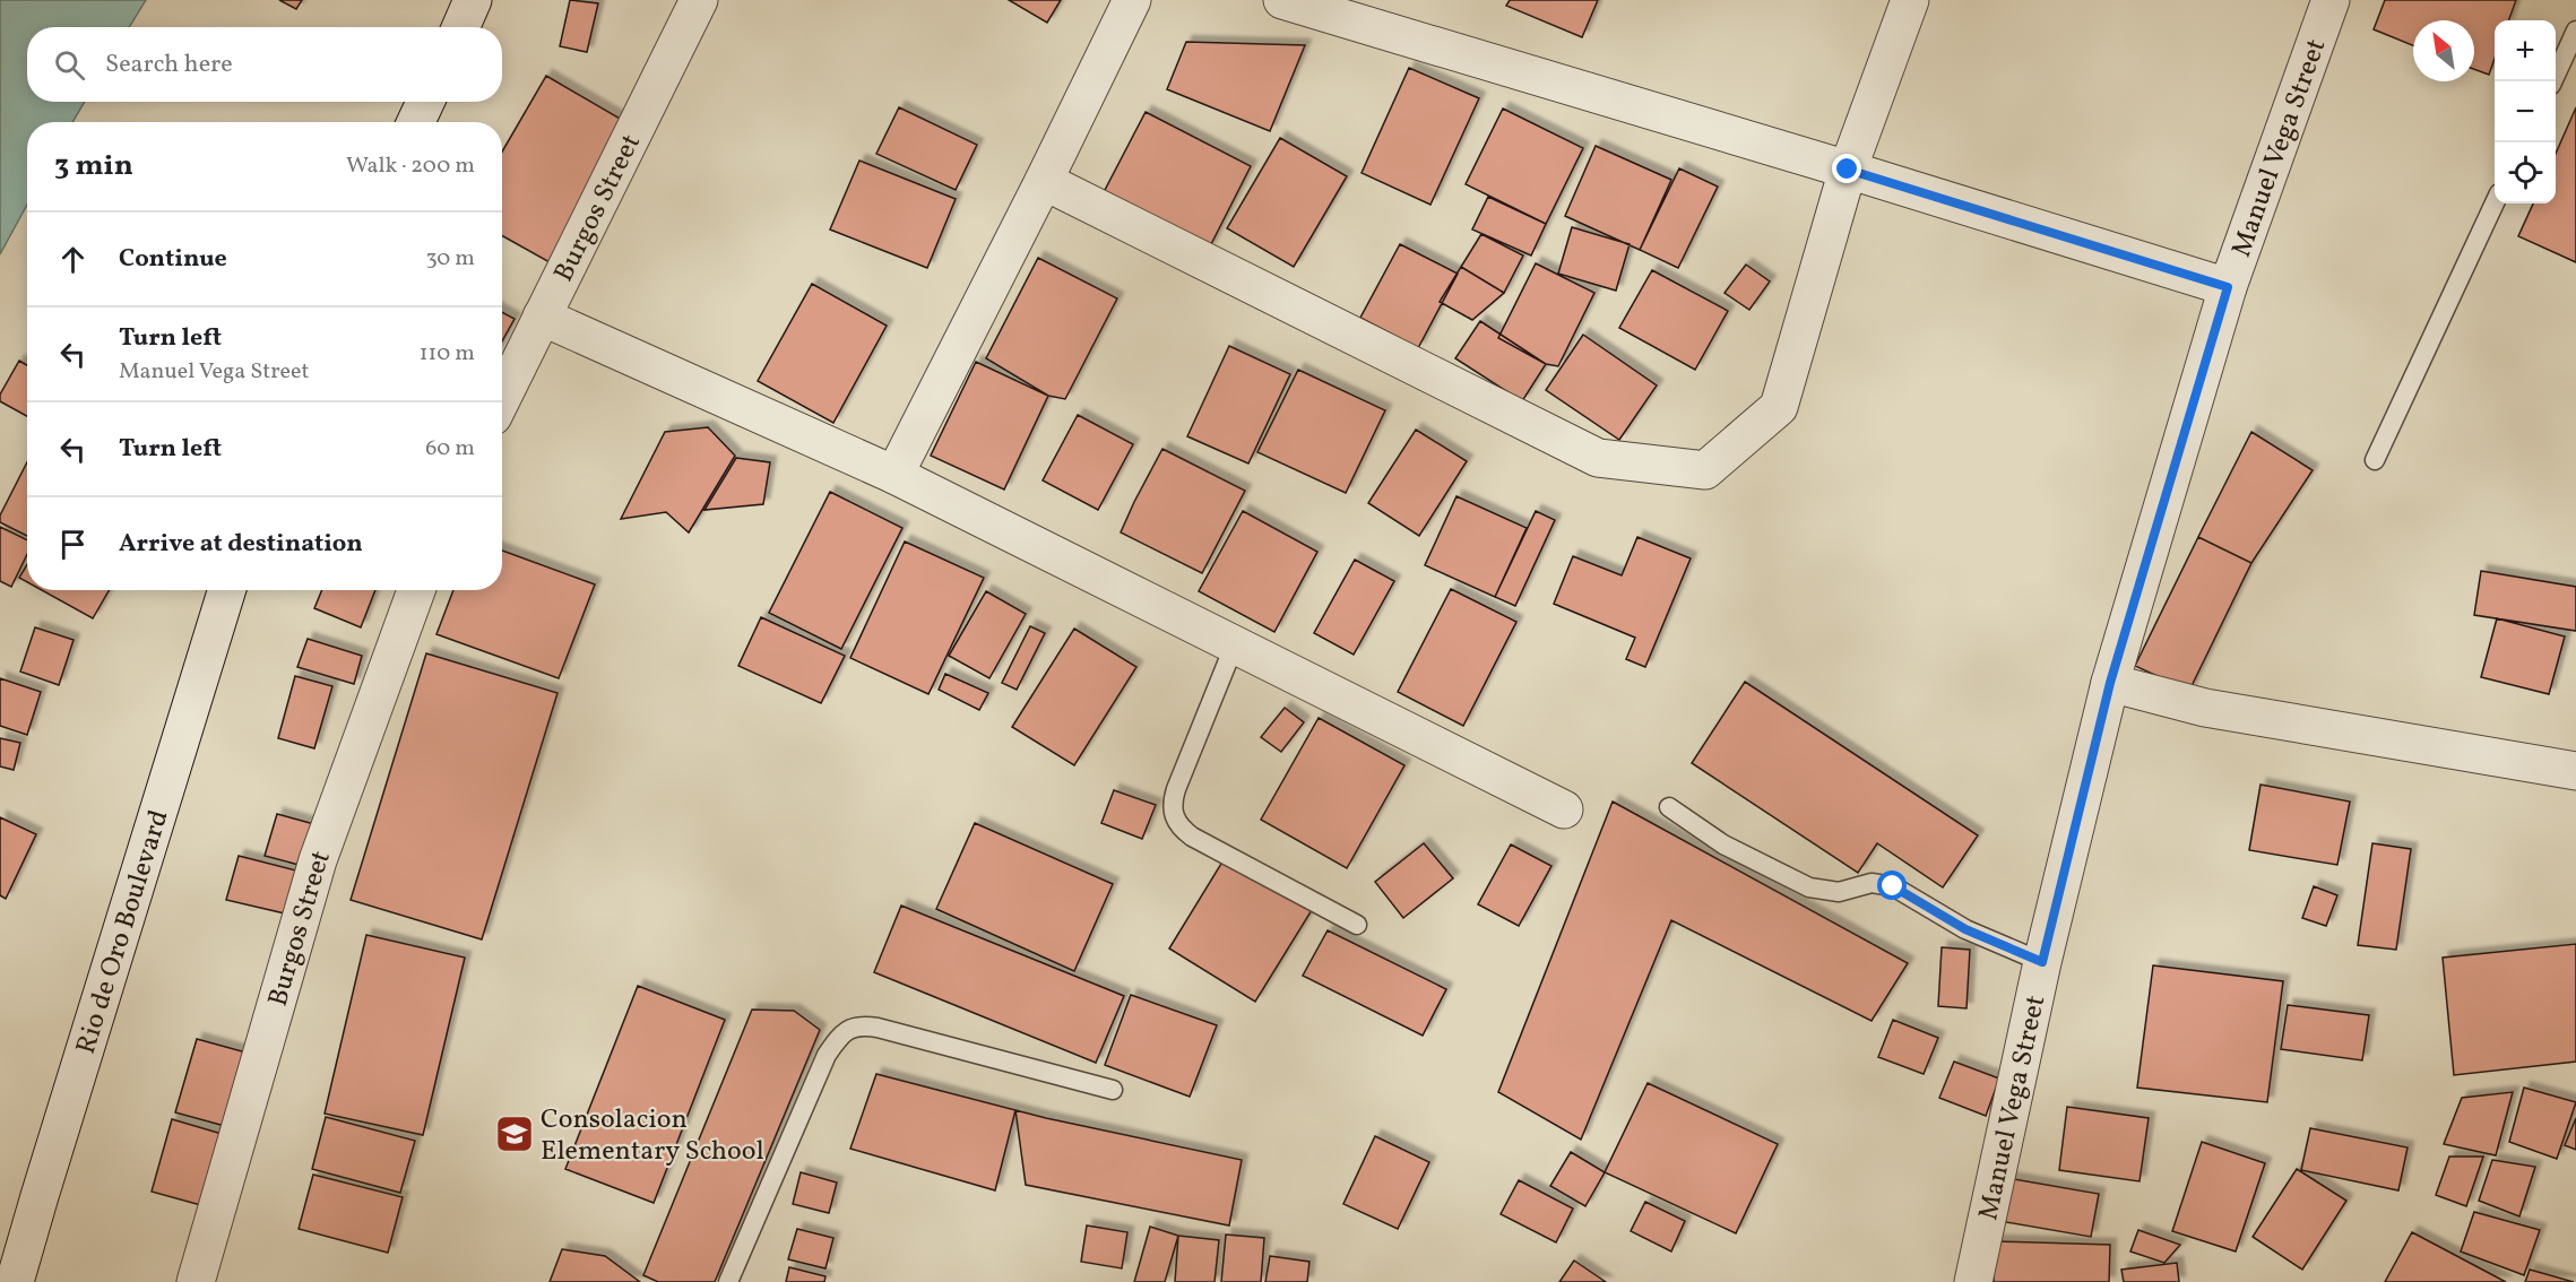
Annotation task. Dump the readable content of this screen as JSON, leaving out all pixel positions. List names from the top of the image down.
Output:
{
  "streets": {
    "street": ["Manuel Vega Street", "Burgos Street", "Rio de Oro Boulevard"]
  },
  "places": {
    "school or university": ["Consolacion Elementary School"]
  },
  "north": "top left",
  "page": {
    "map_buttons": ["+", "−"],
    "search": "Search here",
    "heading": ["3 min", "Walk · 200 m"],
    "list": [
      ["Continue", "30 m"],
      ["Turn left", "Manuel Vega Street", "110 m"],
      ["Turn left", "60 m"],
      "Arrive at destination"
    ]
  }
}
